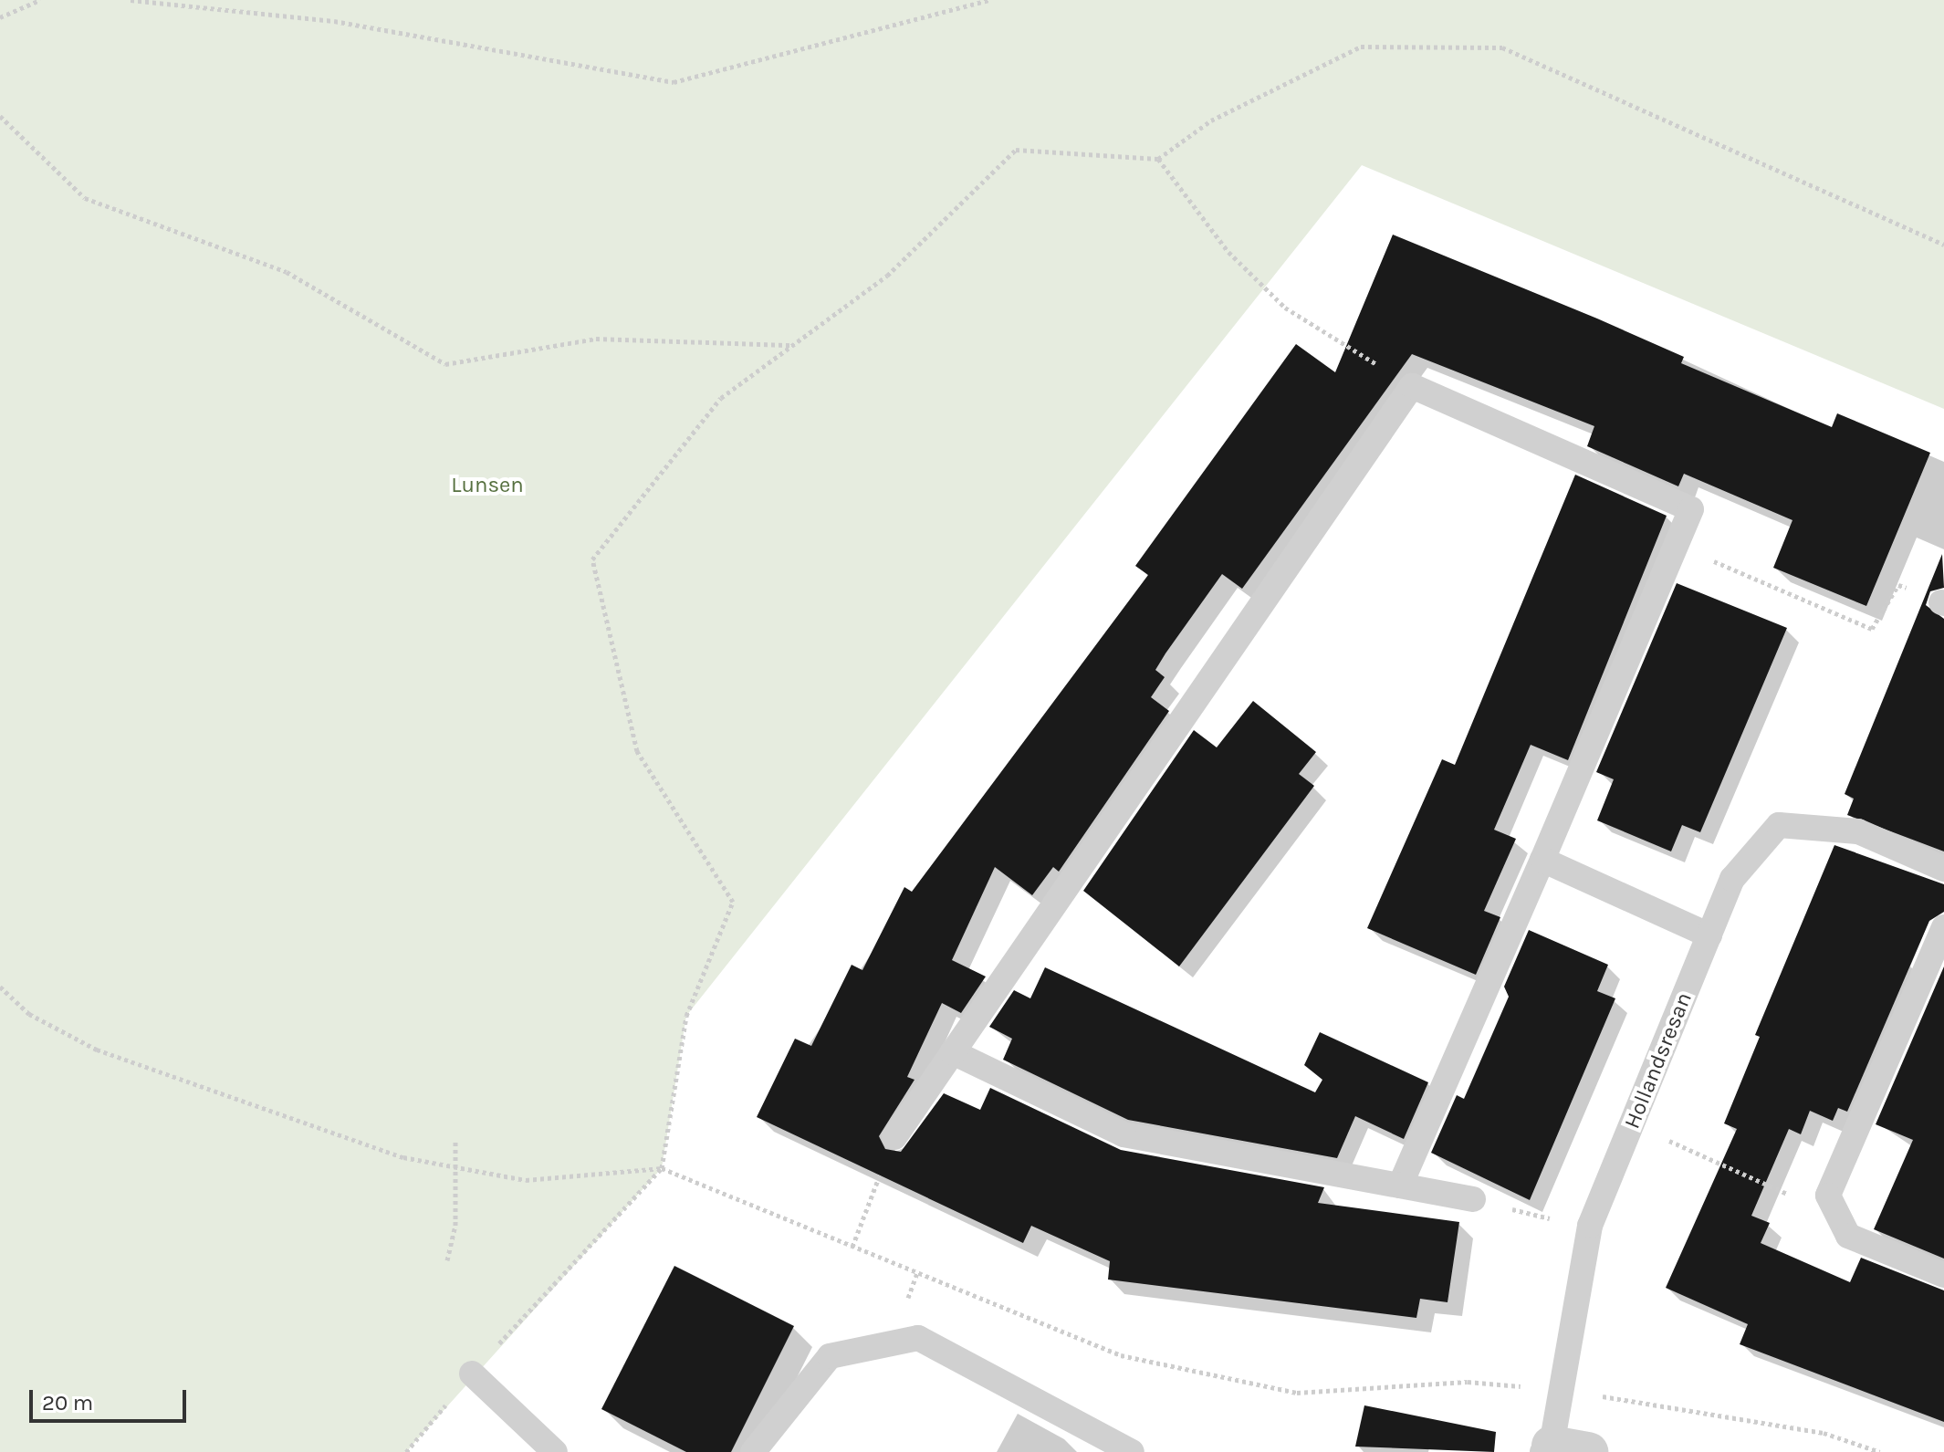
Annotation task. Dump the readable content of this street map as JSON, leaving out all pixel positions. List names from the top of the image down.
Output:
{
  "streets": {
    "lane": ["Hollandsresan"]
  },
  "parks": ["Lunsen"],
  "scale_bar": "20 m"
}
